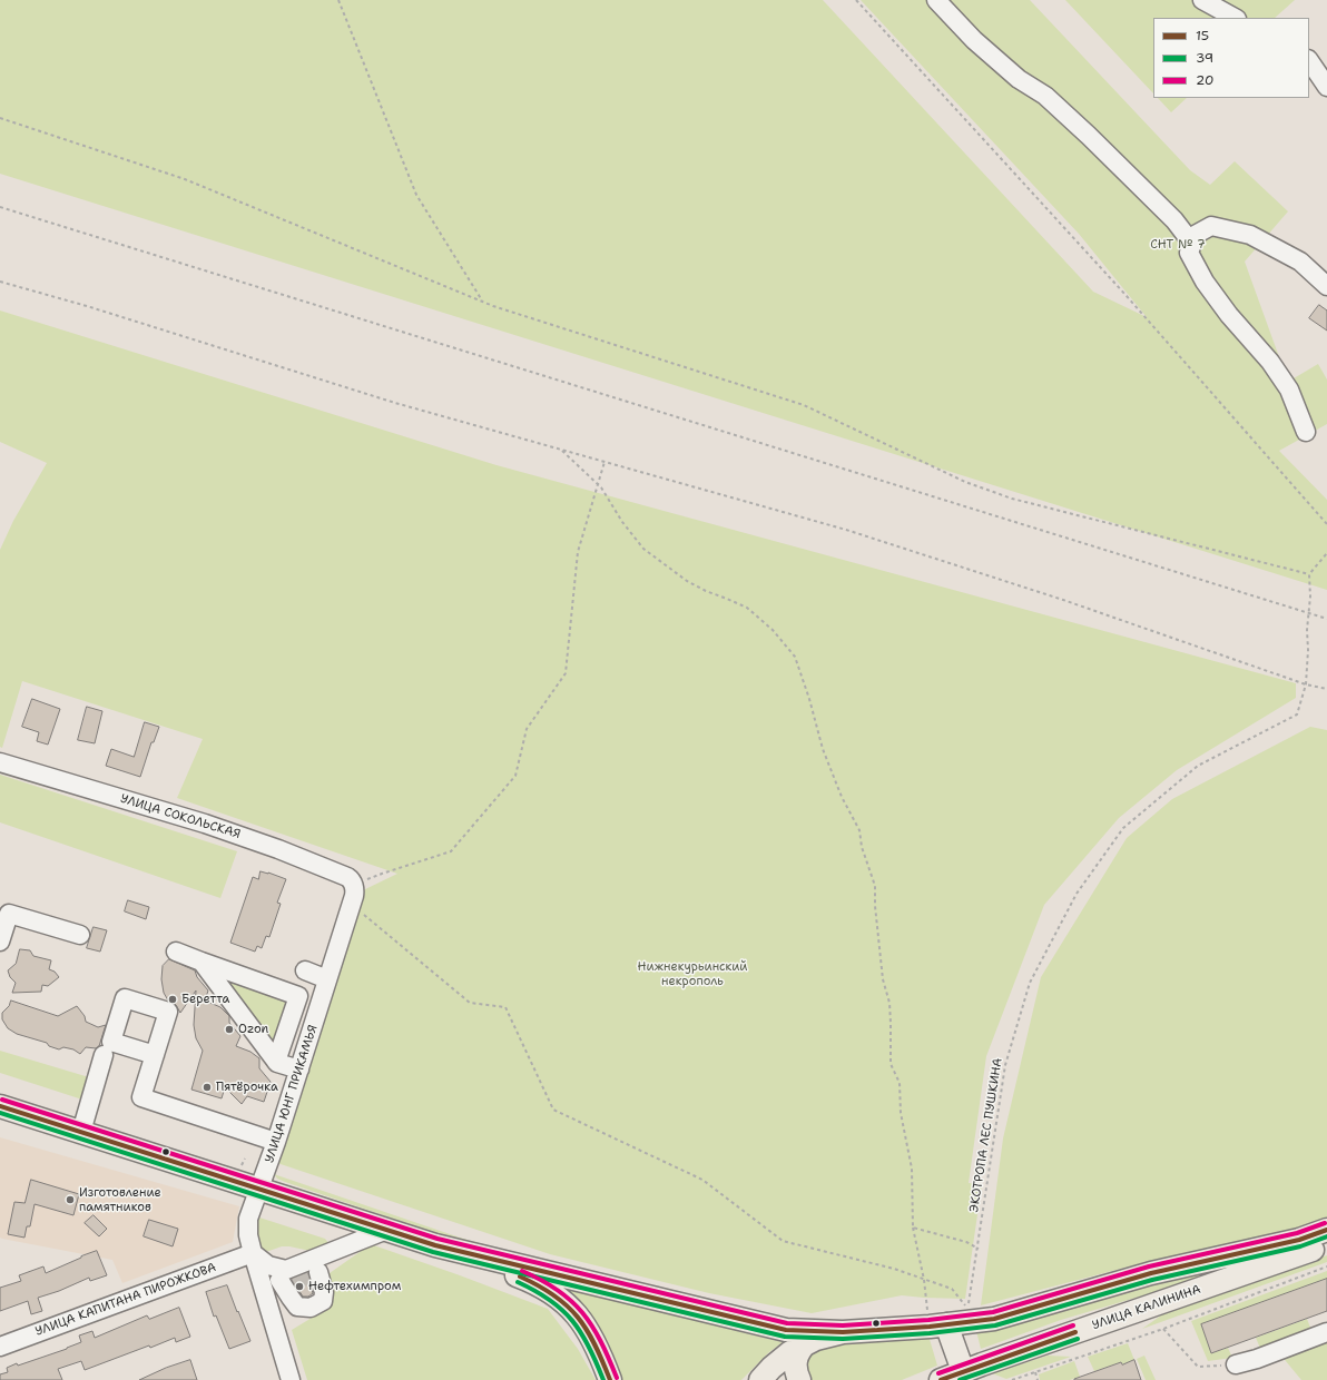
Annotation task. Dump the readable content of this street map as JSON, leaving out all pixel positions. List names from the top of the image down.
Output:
{
  "streets": {
    "main road": ["УЛИЦА КАЛИНИНА"],
    "street": ["УЛИЦА СОКОЛЬСКАЯ", "УЛИЦА ЮНГ ПРИКАМЬЯ", "УЛИЦА КАПИТАНА ПИРОЖКОВА"],
    "path": ["ЭКОТРОПА ЛЕС ПУШКИНА"]
  },
  "crossings": [
    ["УЛИЦА СОКОЛЬСКАЯ", "УЛИЦА ЮНГ ПРИКАМЬЯ"],
    ["УЛИЦА ЮНГ ПРИКАМЬЯ", "УЛИЦА КАПИТАНА ПИРОЖКОВА"]
  ],
  "parks": ["СНТ № 7", "Нижнекурьинский некрополь"],
  "places": [
    "Беретта",
    "Ozon",
    "Пятёрочка",
    "Изготовление памятников",
    "Нефтехимпром"
  ],
  "lines": ["transit line 20", "transit line 15", "transit line 39"],
  "legend": ["15", "39", "20"]
}
